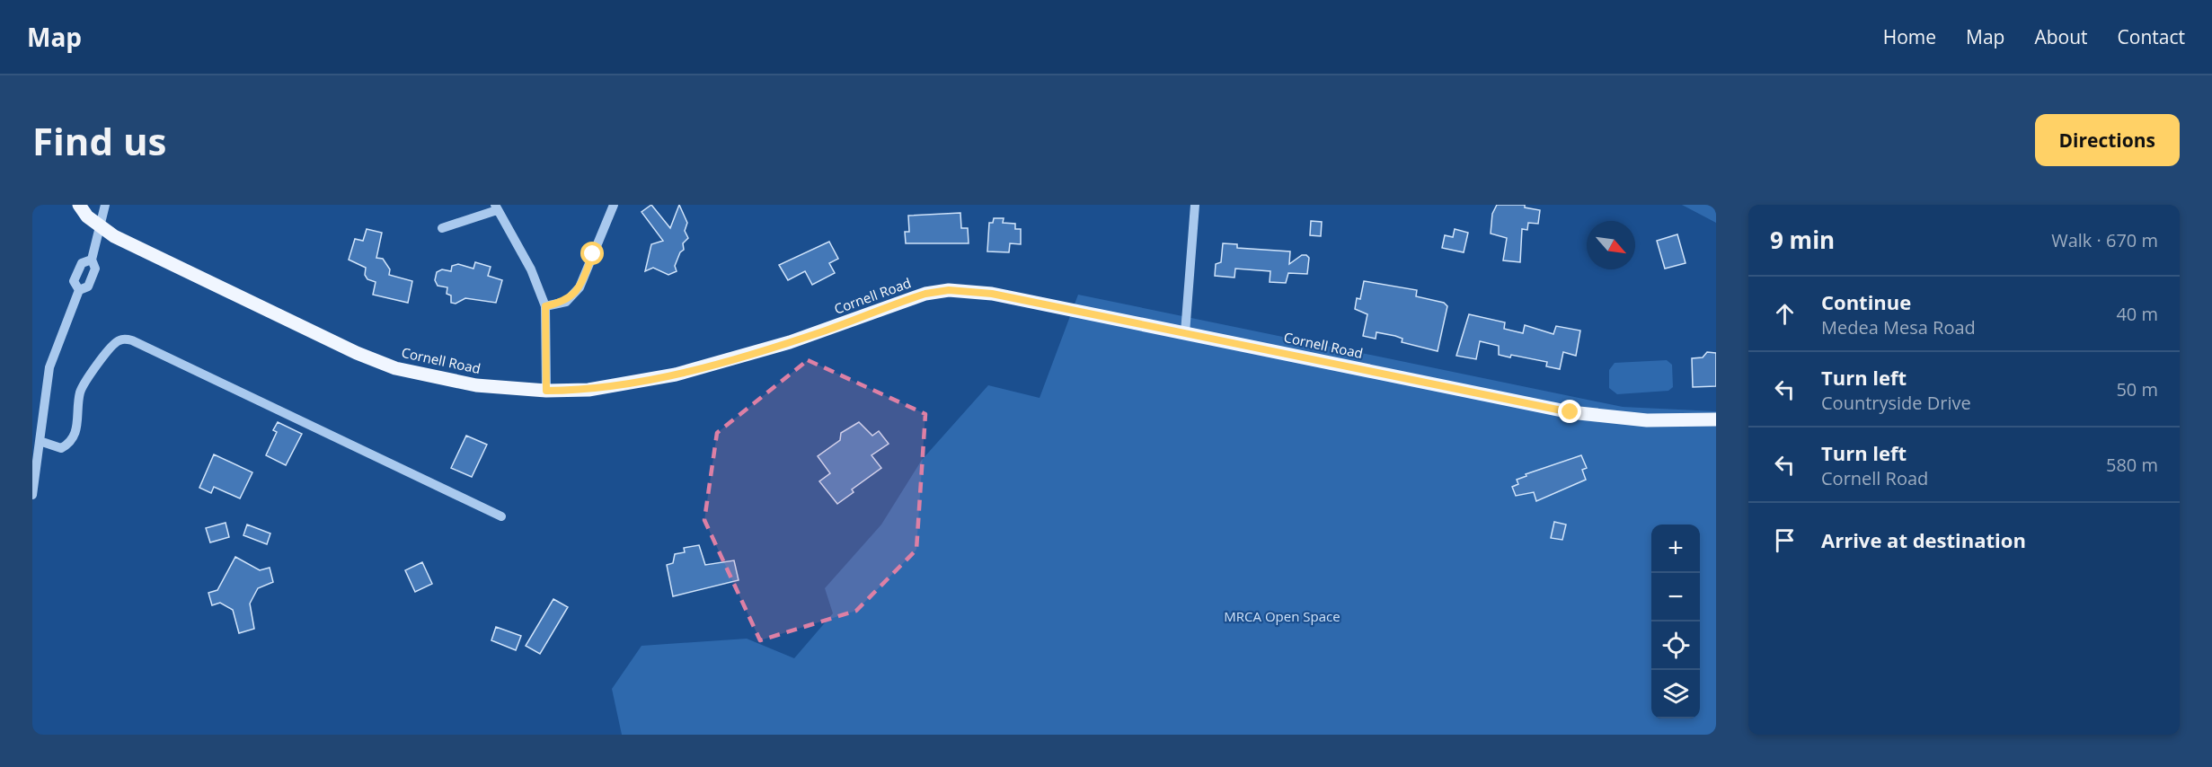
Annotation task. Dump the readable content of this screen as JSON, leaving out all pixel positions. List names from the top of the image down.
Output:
{
  "streets": {
    "main road": ["Cornell Road"]
  },
  "parks": ["MRCA Open Space"],
  "north": "bottom right",
  "page": {
    "header": "Map",
    "nav": [
      "Home",
      "Map",
      "About",
      "Contact"
    ],
    "buttons": "Directions",
    "title": "Find us",
    "heading": ["9 min", "Walk · 670 m"],
    "list": [
      ["Continue", "Medea Mesa Road", "40 m"],
      ["Turn left", "Countryside Drive", "50 m"],
      ["Turn left", "Cornell Road", "580 m"],
      "Arrive at destination"
    ],
    "map_buttons": ["+", "−"]
  }
}
